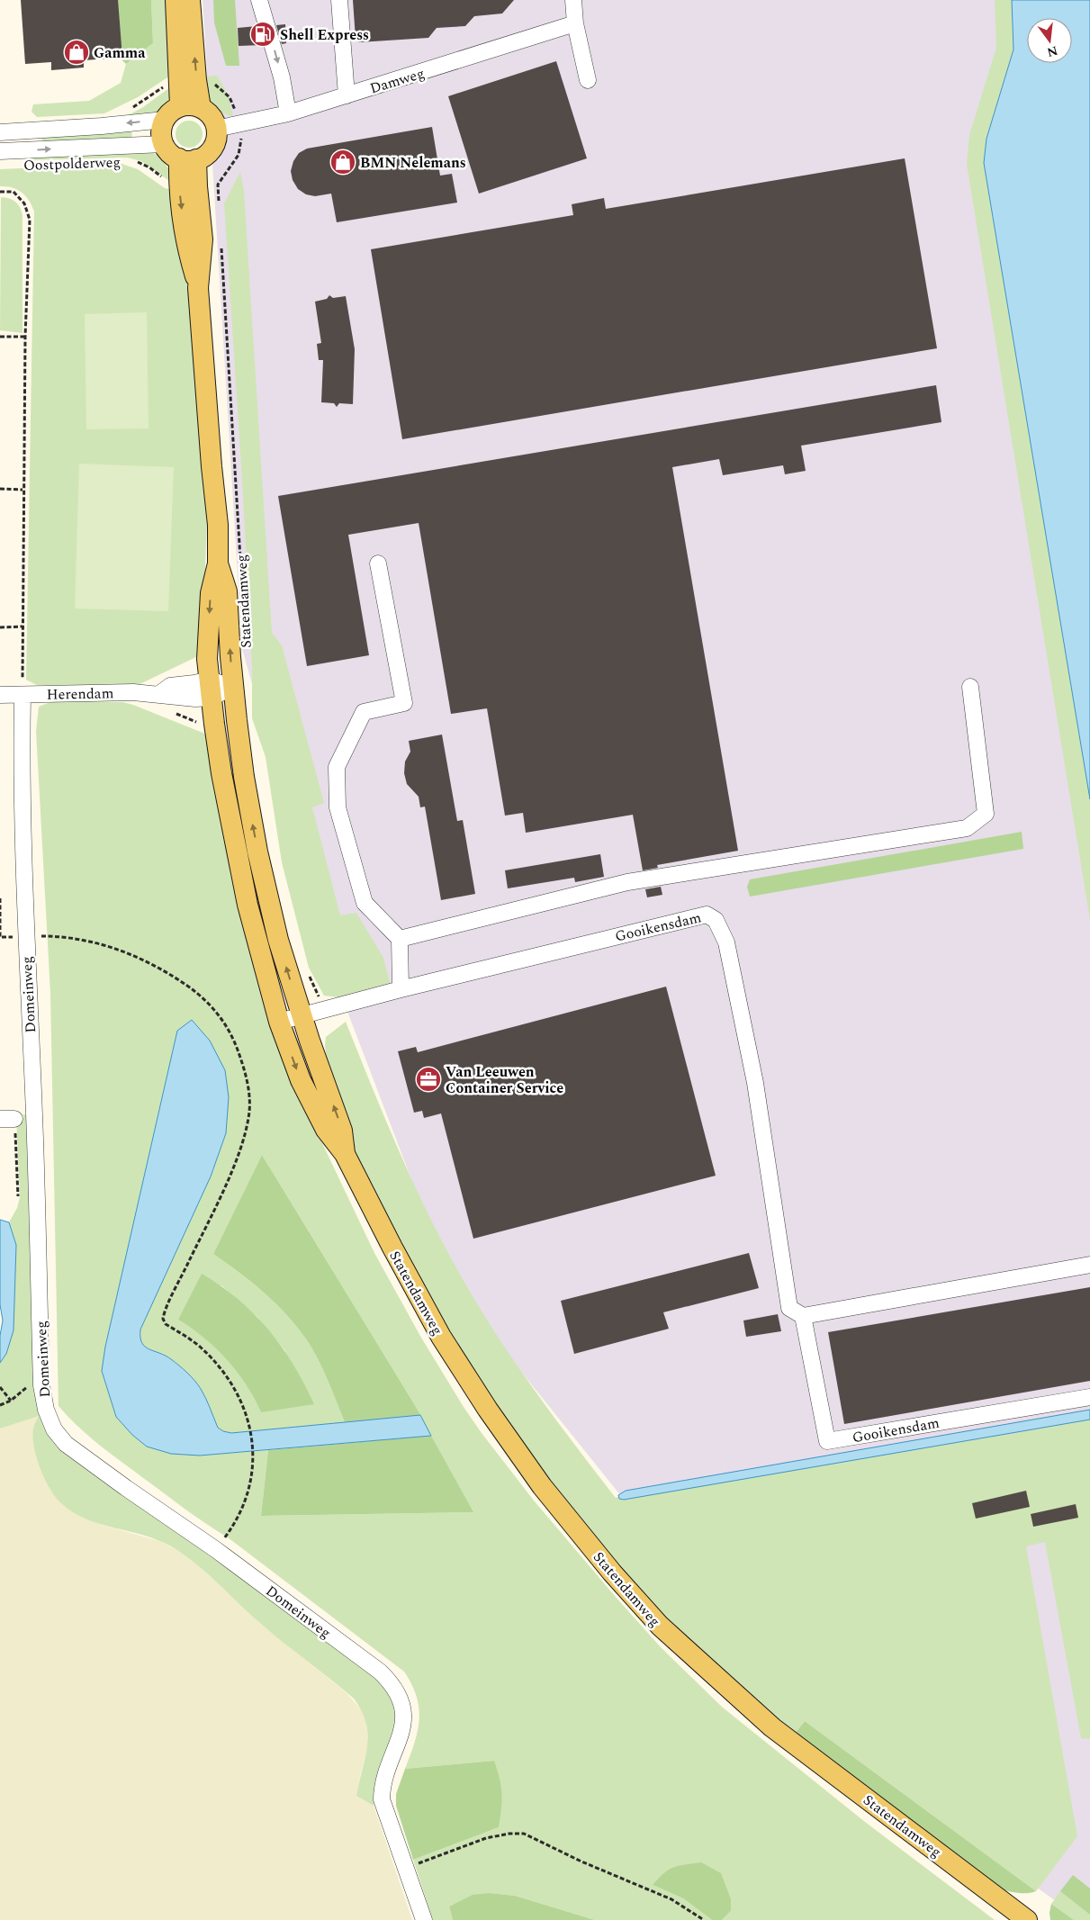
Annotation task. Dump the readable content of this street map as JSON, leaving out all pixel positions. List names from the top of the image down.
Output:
{
  "streets": {
    "main road": ["Statendamweg"],
    "street": [
      "Damweg",
      "Oostpolderweg",
      "Herendam",
      "Gooikensdam",
      "Domeinweg"
    ]
  },
  "crossings": [
    ["Damweg", "Oostpolderweg"],
    ["Damweg", "Statendamweg"],
    ["Oostpolderweg", "Statendamweg"],
    ["Statendamweg", "Herendam"],
    ["Statendamweg", "Gooikensdam"],
    ["Herendam", "Domeinweg"]
  ],
  "places": {
    "fuel station": ["Shell Express"],
    "shop": ["Gamma", "BMN Nelemans"],
    "office": ["Van Leeuwen Container Service"]
  },
  "north": "bottom"
}
